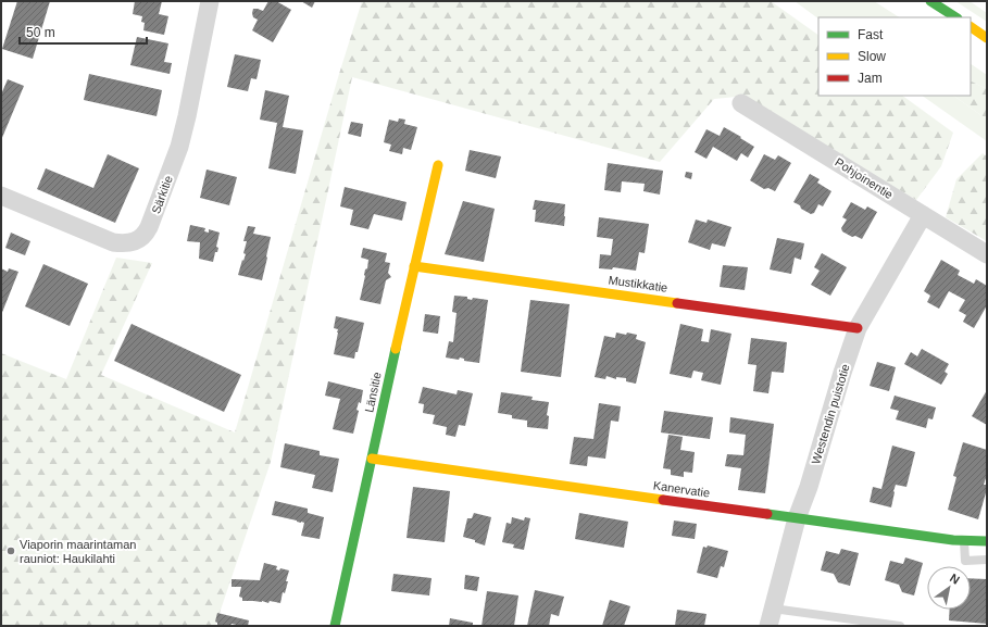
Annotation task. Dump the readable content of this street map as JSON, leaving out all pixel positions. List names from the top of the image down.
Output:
{
  "streets": {
    "main road": ["Mustikkatie", "Länsitie", "Kanervatie"],
    "street": ["Pohjoinentie", "Särkitie", "Westendin puistotie"]
  },
  "crossings": [
    ["Pohjoinentie", "Westendin puistotie"],
    ["Mustikkatie", "Länsitie"],
    ["Mustikkatie", "Westendin puistotie"],
    ["Länsitie", "Kanervatie"],
    ["Westendin puistotie", "Kanervatie"]
  ],
  "places": ["Viaporin maarintaman rauniot: Haukilahti"],
  "legend": ["Fast", "Slow", "Jam"],
  "scale_bar": "50 m",
  "north": "top right"
}
